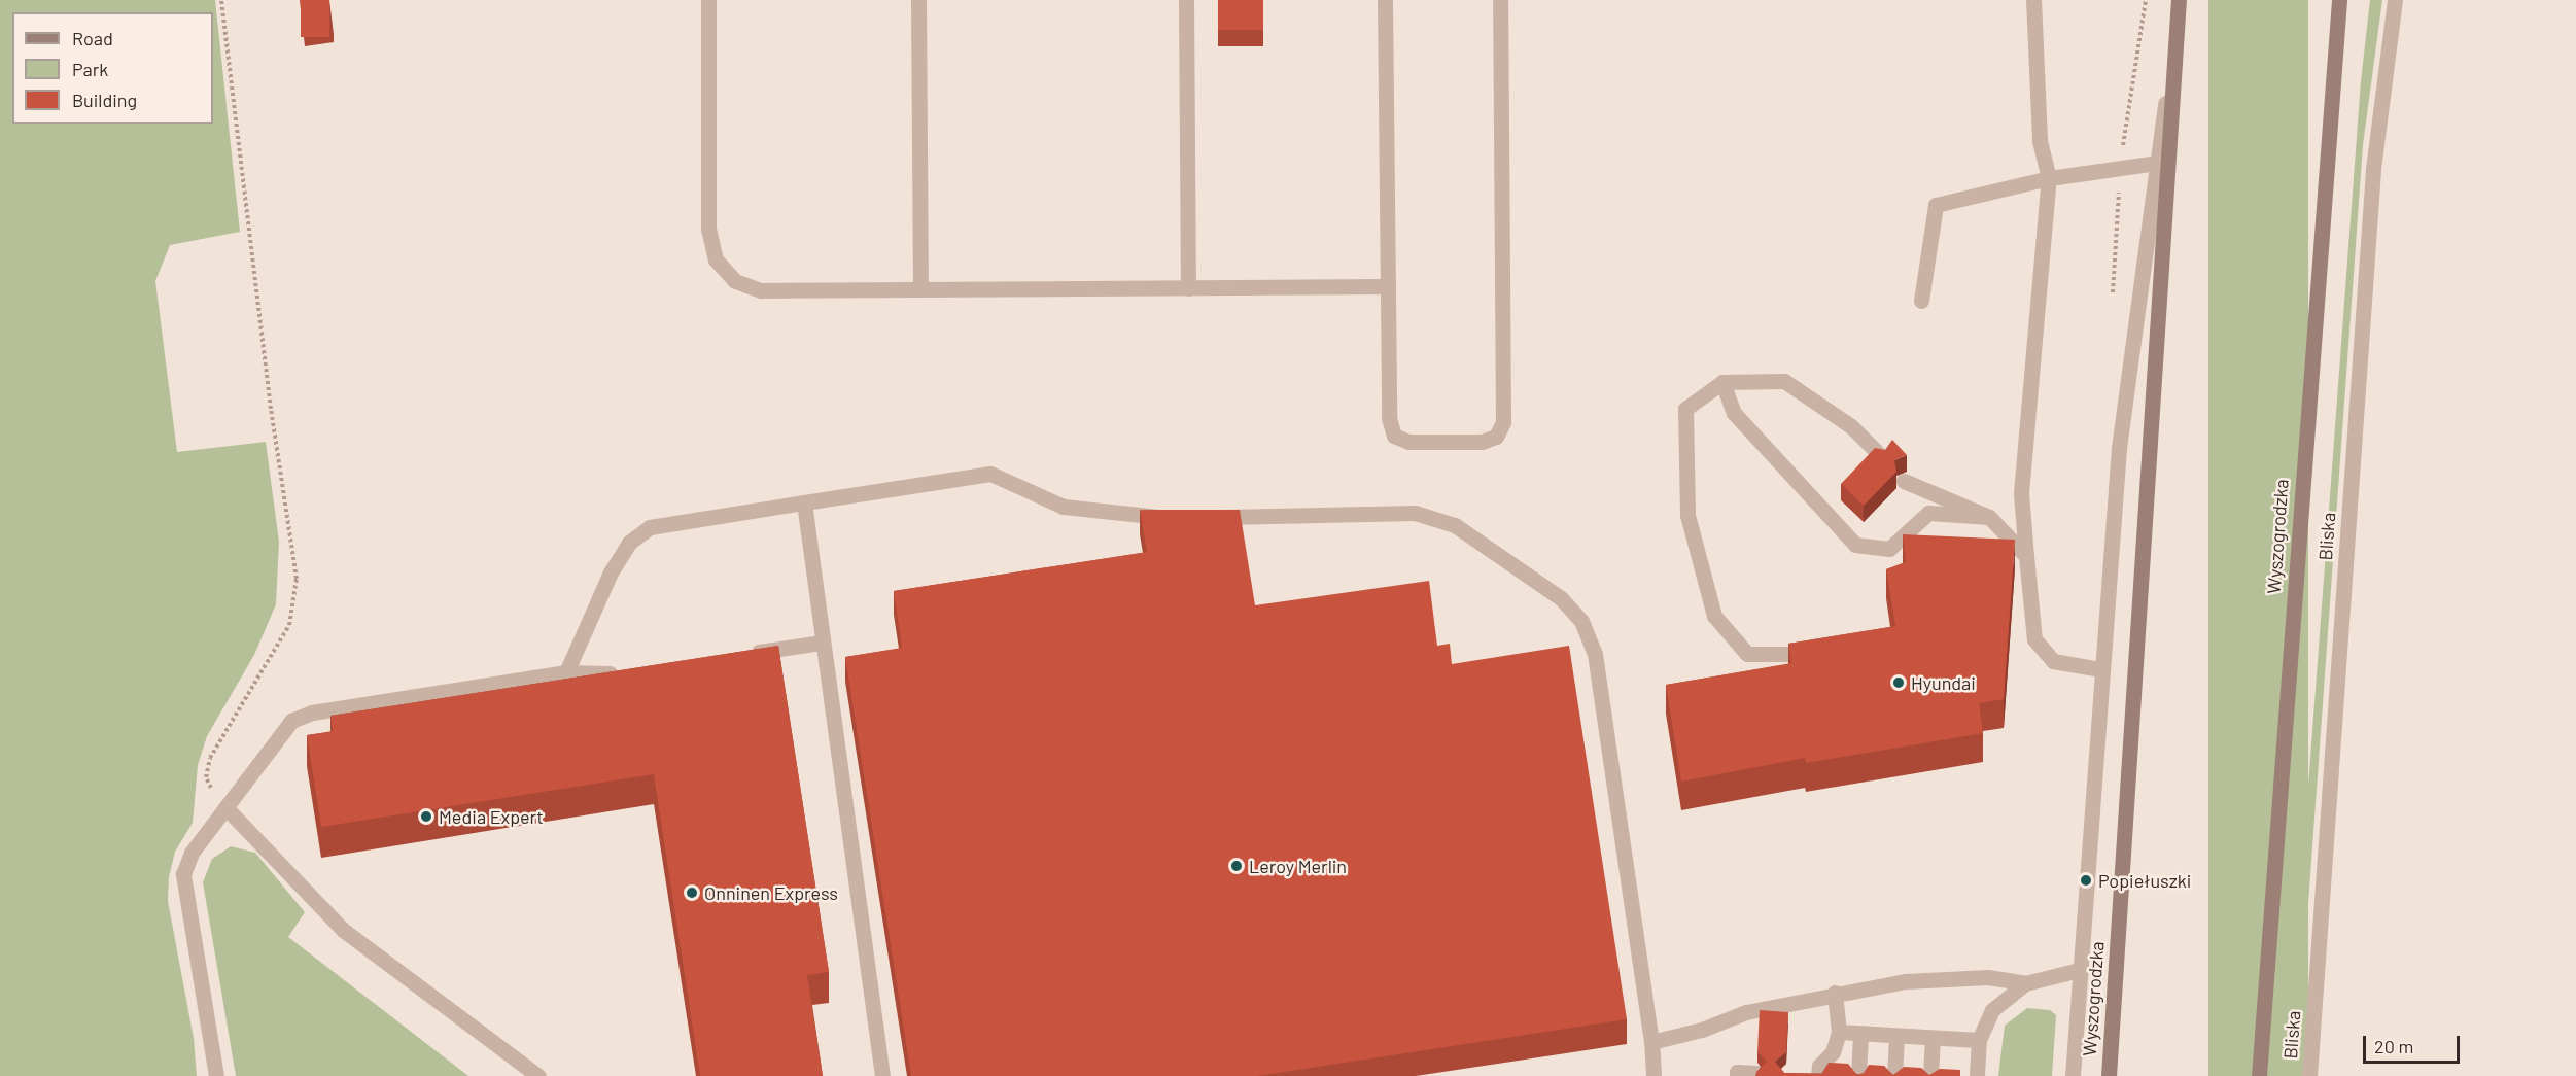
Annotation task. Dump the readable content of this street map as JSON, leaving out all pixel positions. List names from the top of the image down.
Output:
{
  "streets": {
    "main road": ["Wyszogrodzka"],
    "street": ["Bliska"]
  },
  "places": [
    "Hyundai",
    "Media Expert",
    "Leroy Merlin",
    "Popiełuszki",
    "Onninen Express"
  ],
  "legend": ["Road", "Park", "Building"],
  "scale_bar": "20 m"
}
